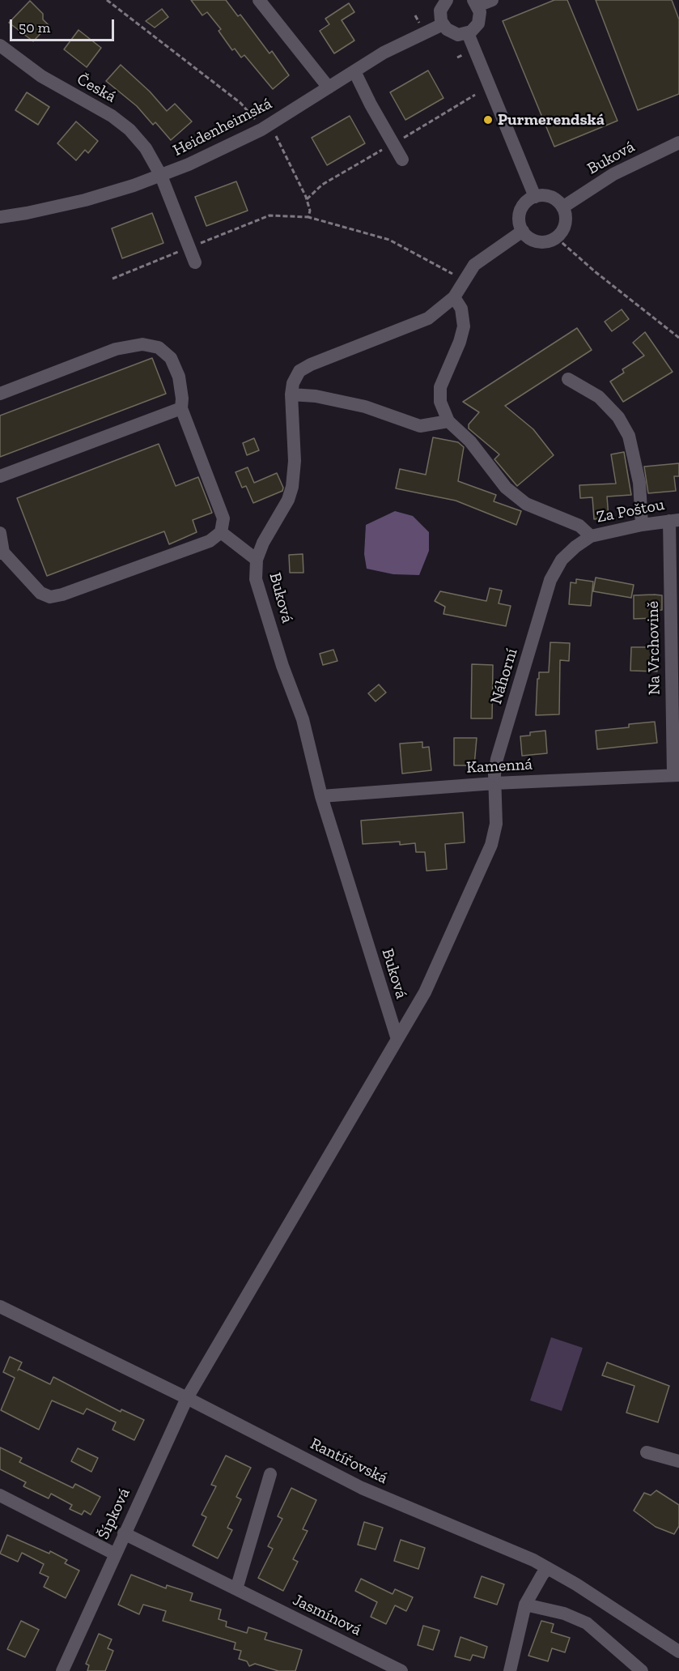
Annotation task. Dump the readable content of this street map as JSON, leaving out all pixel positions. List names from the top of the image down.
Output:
{
  "streets": {
    "street": [
      "Česká",
      "Heidenheimská",
      "Buková",
      "Za Poštou",
      "Na Vrchovině",
      "Náhorní",
      "Kamenná",
      "Rantířovská",
      "Šípková",
      "Jasmínová"
    ]
  },
  "crossings": [
    ["Česká", "Heidenheimská"],
    ["Buková", "Náhorní"],
    ["Buková", "Kamenná"],
    ["Buková", "Šípková"],
    ["Za Poštou", "Na Vrchovině"],
    ["Za Poštou", "Náhorní"],
    ["Na Vrchovině", "Kamenná"],
    ["Náhorní", "Kamenná"],
    ["Náhorní", "Šípková"],
    ["Rantířovská", "Šípková"],
    ["Šípková", "Jasmínová"]
  ],
  "places": ["Purmerendská"],
  "scale_bar": "50 m"
}
